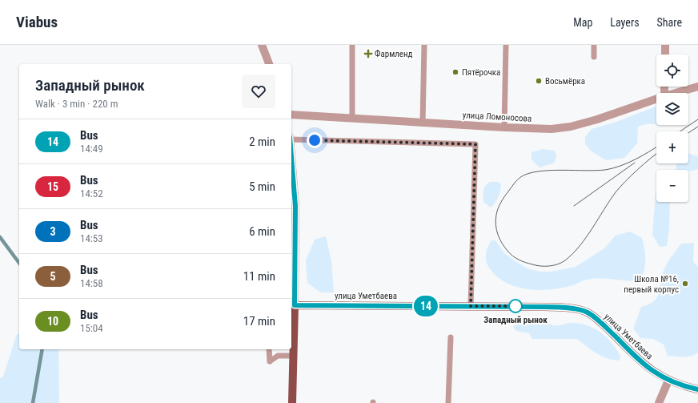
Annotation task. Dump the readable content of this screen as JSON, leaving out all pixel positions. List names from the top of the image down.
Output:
{
  "streets": {
    "main road": ["улица Уметбаева"],
    "street": ["улица Ломоносова"]
  },
  "places": {
    "health": ["Фармленд"],
    "other": [
      "Пятёрочка",
      "Восьмёрка",
      "Школа №16, первый корпус",
      "Западный рынок"
    ]
  },
  "lines": ["bus line 14"],
  "page": {
    "header": "Viabus",
    "nav": ["Map", "Layers", "Share"],
    "on_map": "14",
    "map_buttons": ["+", "−"],
    "heading": ["Западный рынок", "Walk · 3 min · 220 m"],
    "list": [
      {
        "mark": "14",
        "name": "Bus",
        "note": "14:49",
        "value": "2 min"
      },
      {
        "mark": "15",
        "name": "Bus",
        "note": "14:52",
        "value": "5 min"
      },
      {
        "mark": "3",
        "name": "Bus",
        "note": "14:53",
        "value": "6 min"
      },
      {
        "mark": "5",
        "name": "Bus",
        "note": "14:58",
        "value": "11 min"
      },
      {
        "mark": "10",
        "name": "Bus",
        "note": "15:04",
        "value": "17 min"
      }
    ]
  }
}
